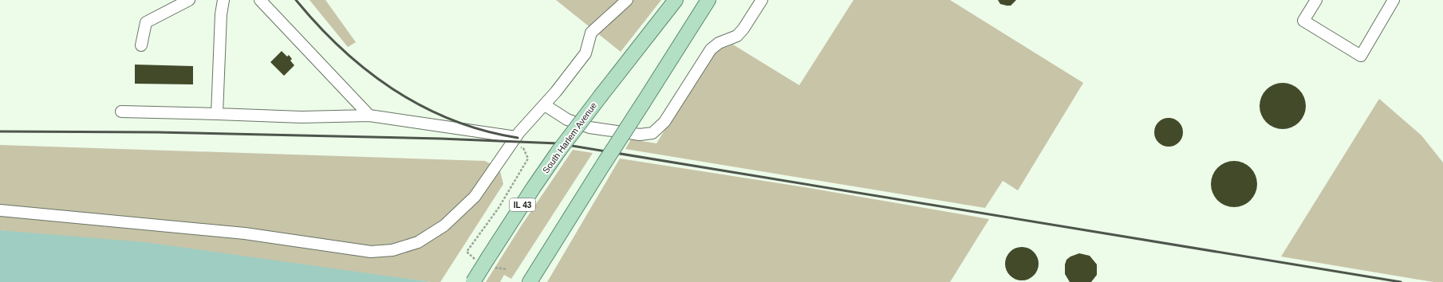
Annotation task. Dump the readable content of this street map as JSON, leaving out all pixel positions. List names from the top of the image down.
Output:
{
  "streets": {
    "main road": ["South Harlem Avenue", "IL 43"]
  }
}
